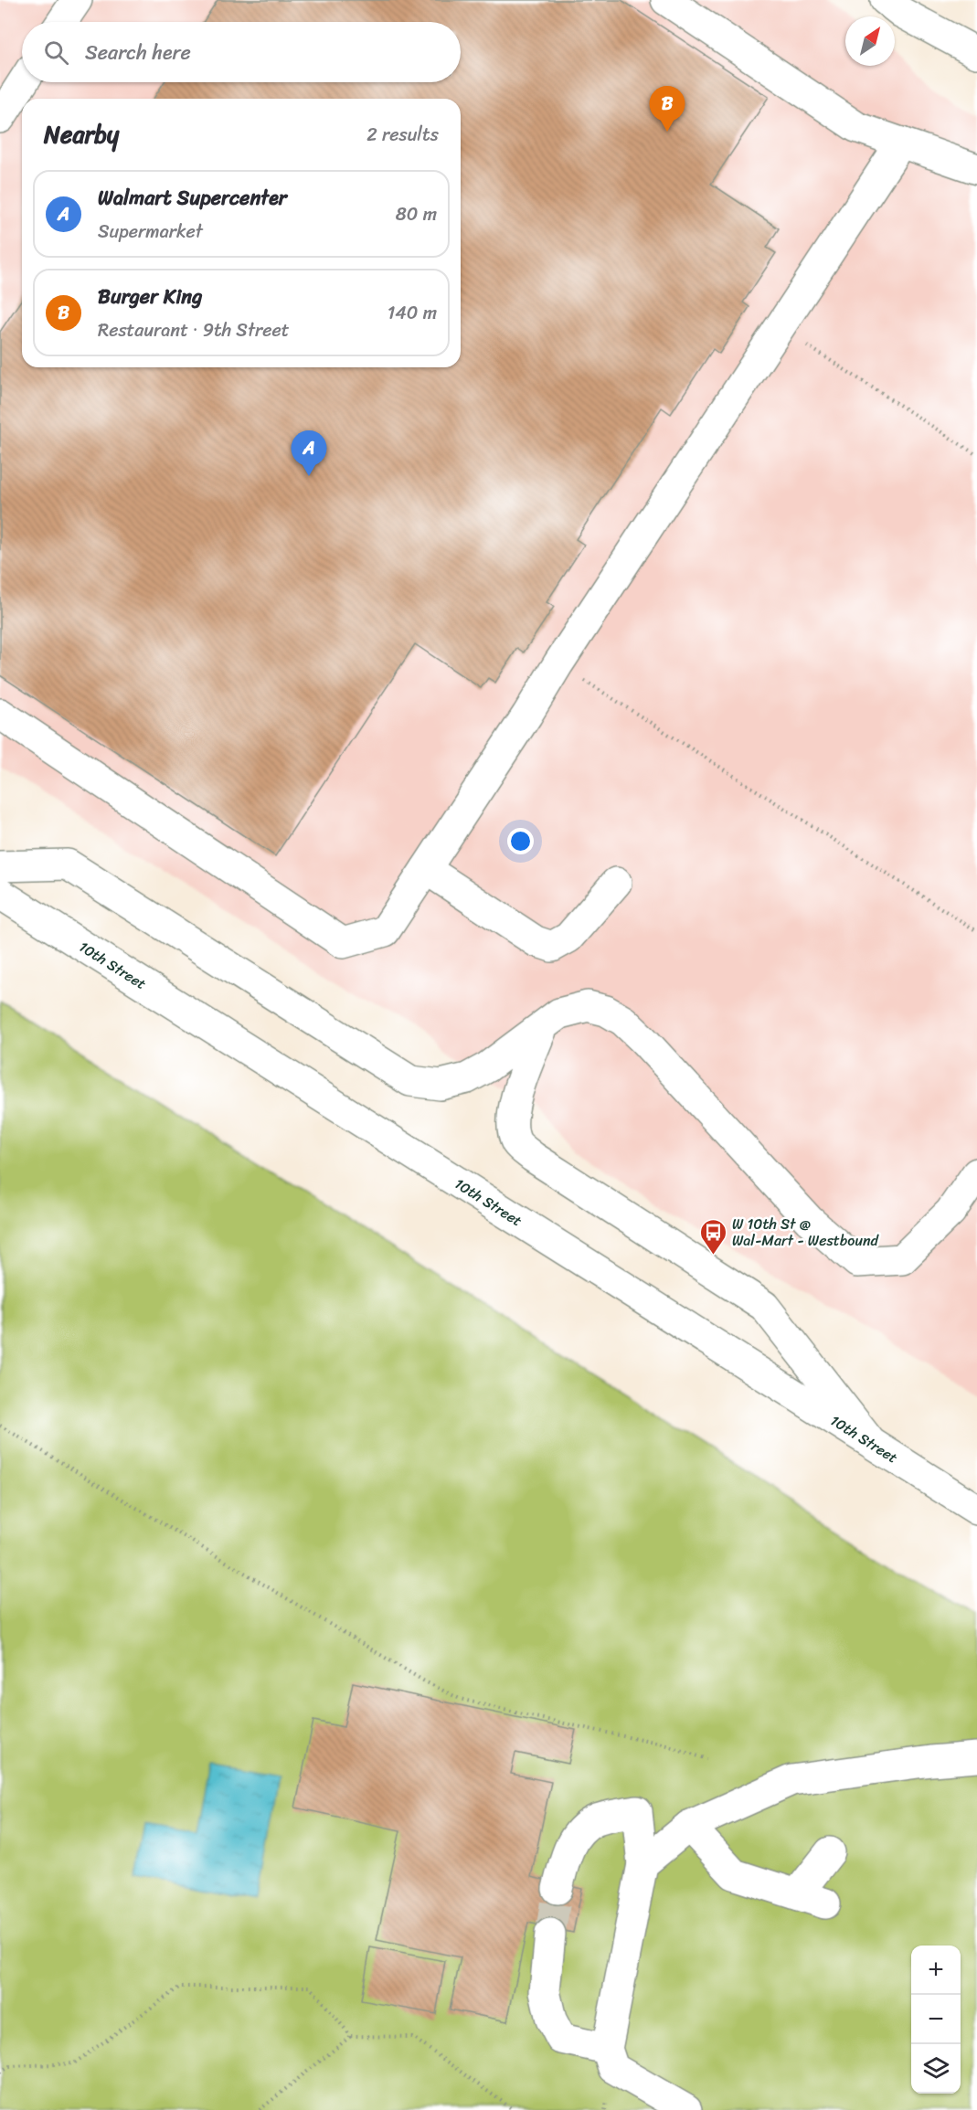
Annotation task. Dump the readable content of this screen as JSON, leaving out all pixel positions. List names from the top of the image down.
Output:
{
  "streets": {
    "main road": ["10th Street"]
  },
  "places": {
    "bus stop": ["W 10th St @ Wal-Mart - Westbound"]
  },
  "north": "top right",
  "page": {
    "search": "Search here",
    "pins": ["B", "A"],
    "heading": ["Nearby", "2 results"],
    "list": [
      {
        "mark": "A",
        "name": "Walmart Supercenter",
        "note": "Supermarket",
        "value": "80 m"
      },
      {
        "mark": "B",
        "name": "Burger King",
        "note": "Restaurant · 9th Street",
        "value": "140 m"
      }
    ],
    "map_buttons": ["+", "−"]
  }
}
